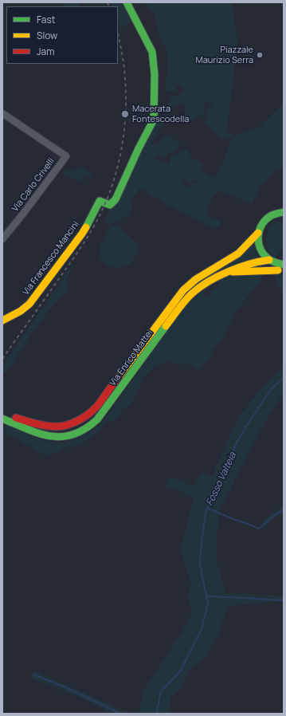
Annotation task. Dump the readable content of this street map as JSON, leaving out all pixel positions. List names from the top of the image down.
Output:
{
  "streets": {
    "main road": ["Via Francesco Mancini", "Via Enrico Mattei"],
    "street": ["Via Carlo Crivelli"]
  },
  "water": ["Fosso Valteia"],
  "places": ["Piazzale Maurizio Serra", "Macerata Fontescodella"],
  "legend": ["Fast", "Slow", "Jam"]
}
